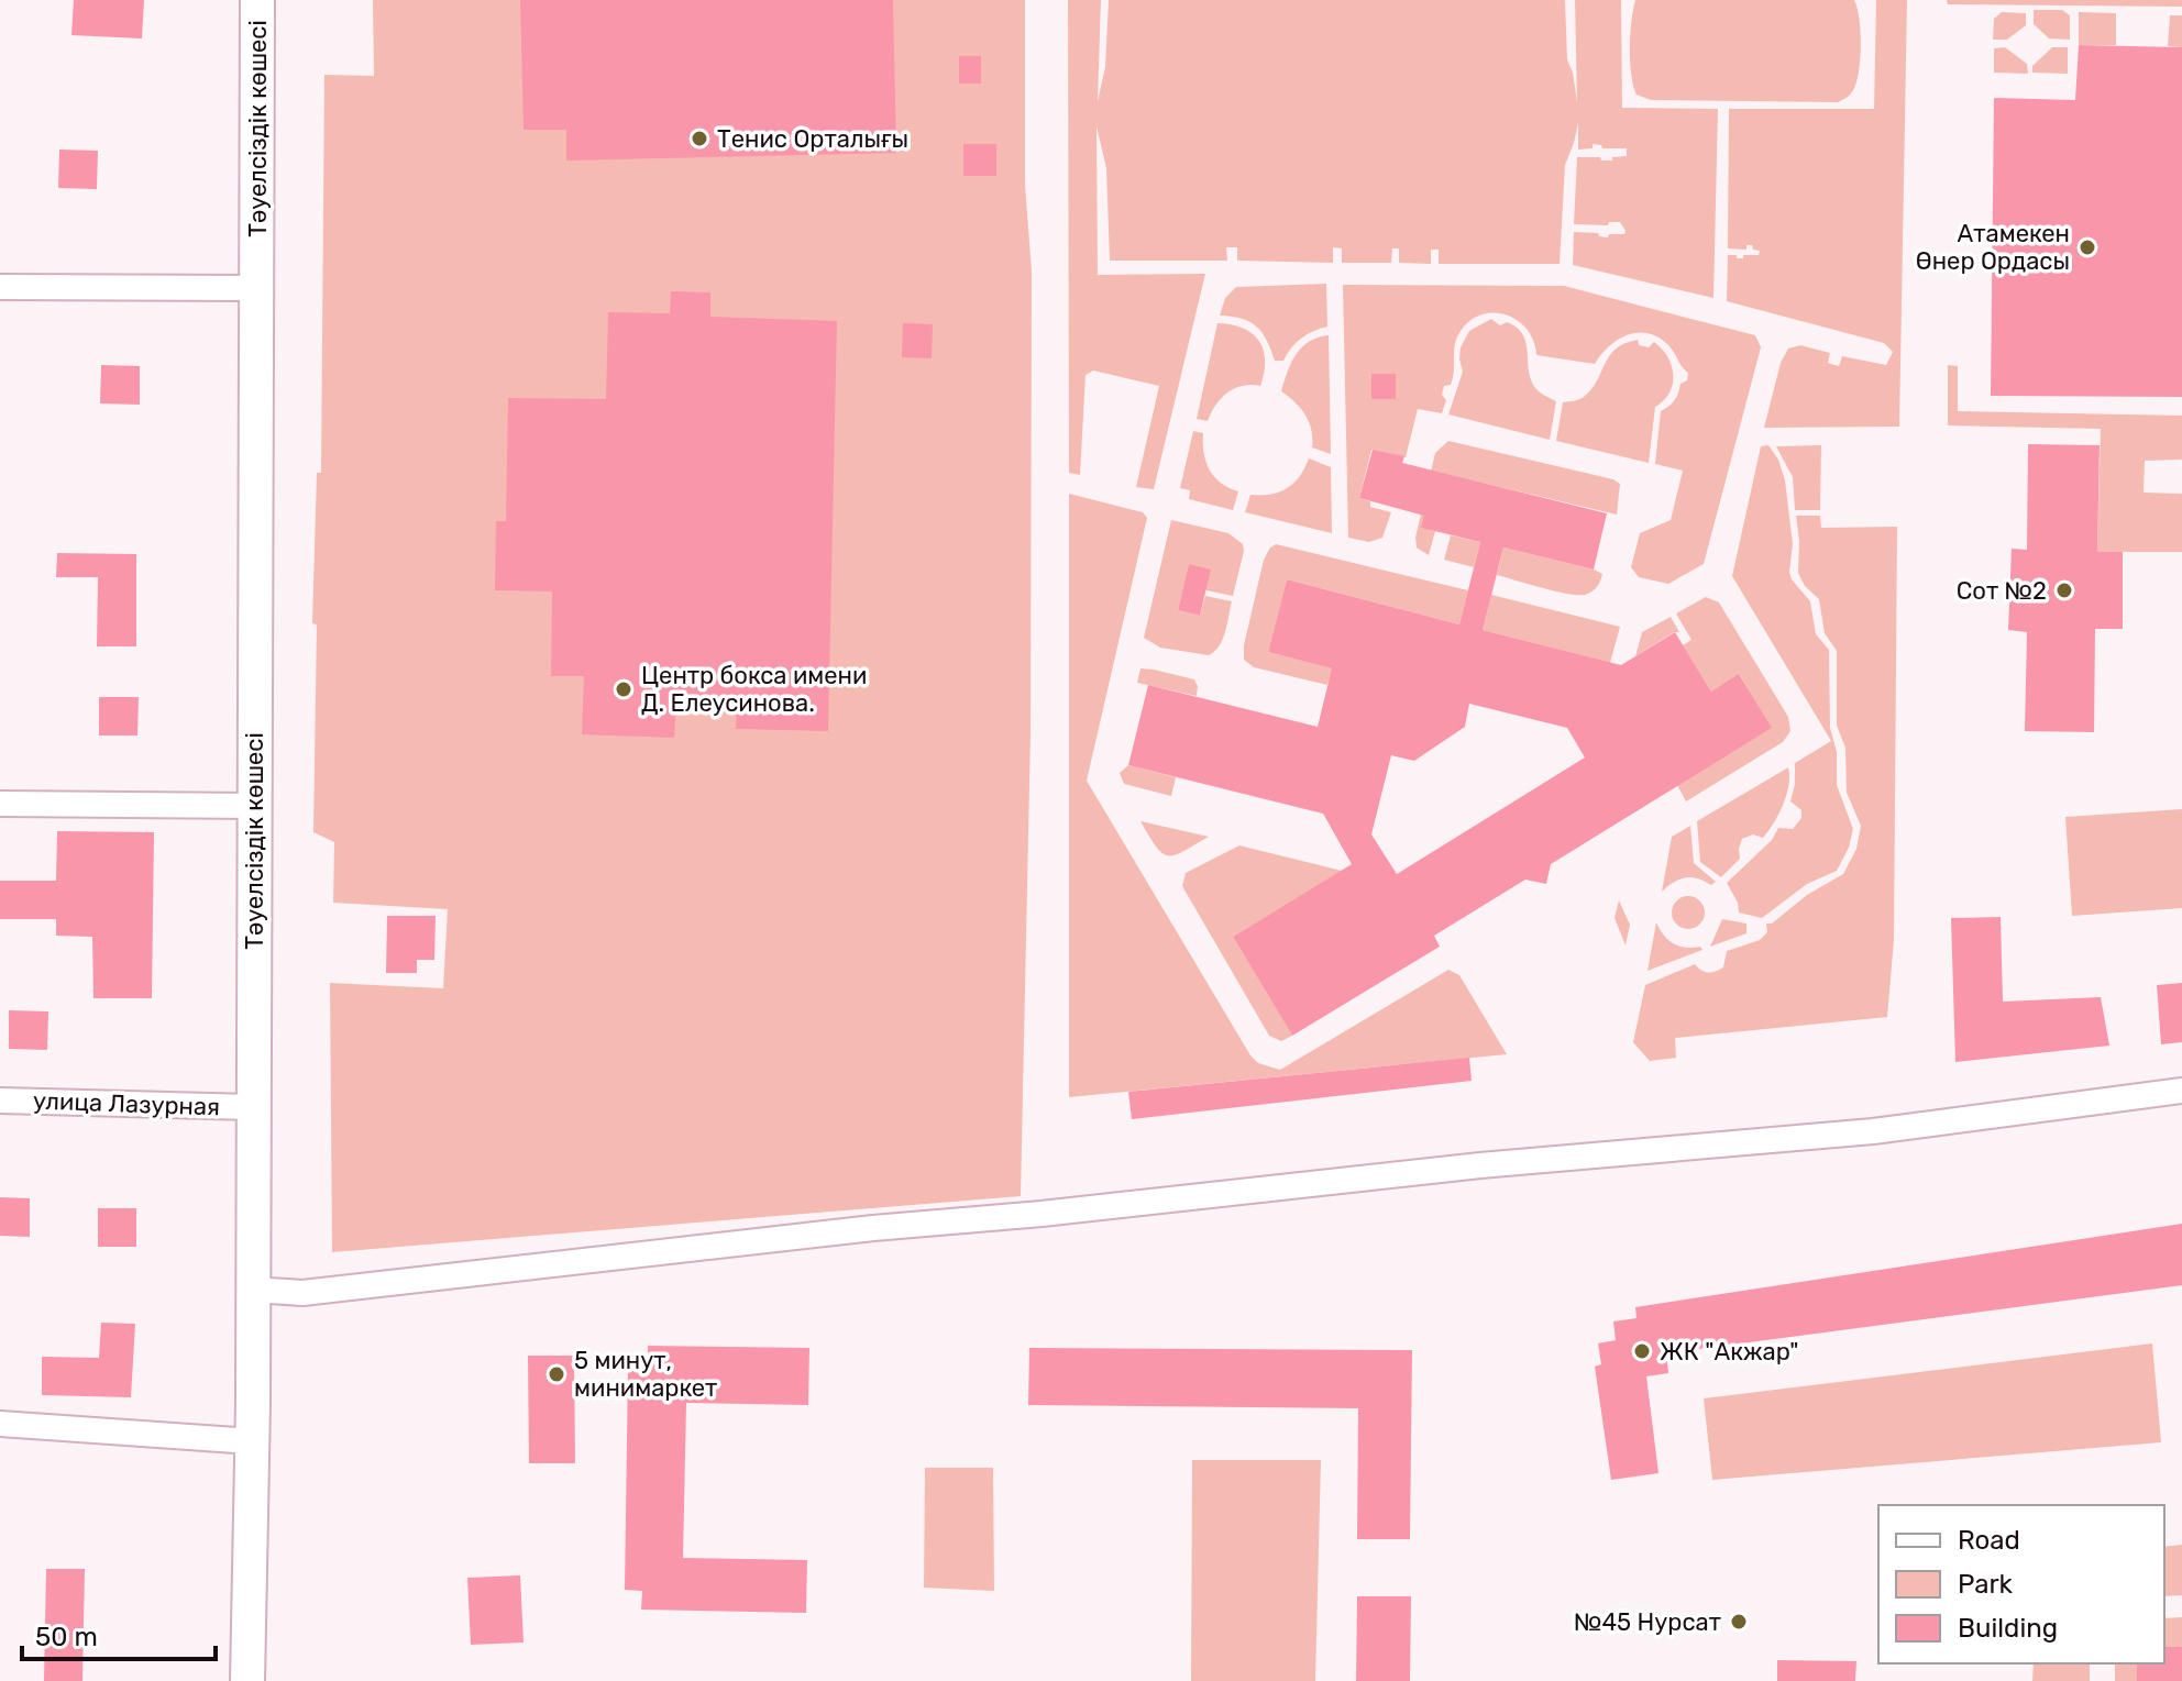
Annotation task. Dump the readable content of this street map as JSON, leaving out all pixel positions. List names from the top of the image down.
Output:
{
  "streets": {
    "main road": ["Тәуелсіздік көшесі"],
    "street": ["улица Лазурная"]
  },
  "crossings": [
    ["Тәуелсіздік көшесі", "улица Лазурная"]
  ],
  "places": [
    "Тенис Орталығы",
    "Атамекен Өнер Ордасы",
    "Сот №2",
    "Центр бокса имени Д. Елеусинова.",
    "ЖК \"Акжар\"",
    "5 минут, минимаркет",
    "№45 Нурсат"
  ],
  "legend": ["Road", "Park", "Building"],
  "scale_bar": "50 m"
}
